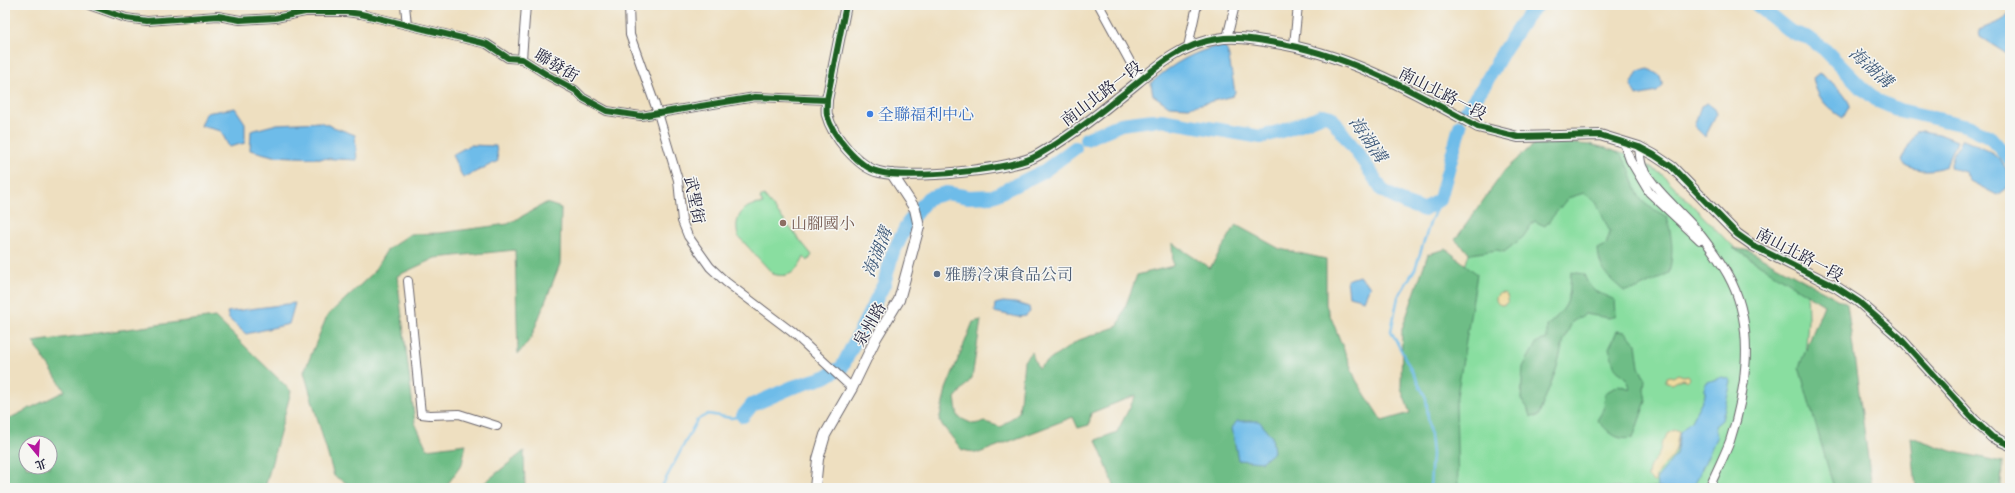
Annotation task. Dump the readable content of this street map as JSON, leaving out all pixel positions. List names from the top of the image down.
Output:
{
  "streets": {
    "street": [
      "聯發街",
      "南山北路一段",
      "武聖街",
      "泉州路"
    ]
  },
  "crossings": [
    ["聯發街", "南山北路一段"],
    ["聯發街", "武聖街"],
    ["南山北路一段", "泉州路"],
    ["武聖街", "泉州路"]
  ],
  "water": ["海湖溝"],
  "places": ["全聯福利中心", "山腳國小", "雅勝冷凍食品公司"],
  "north": "bottom"
}
